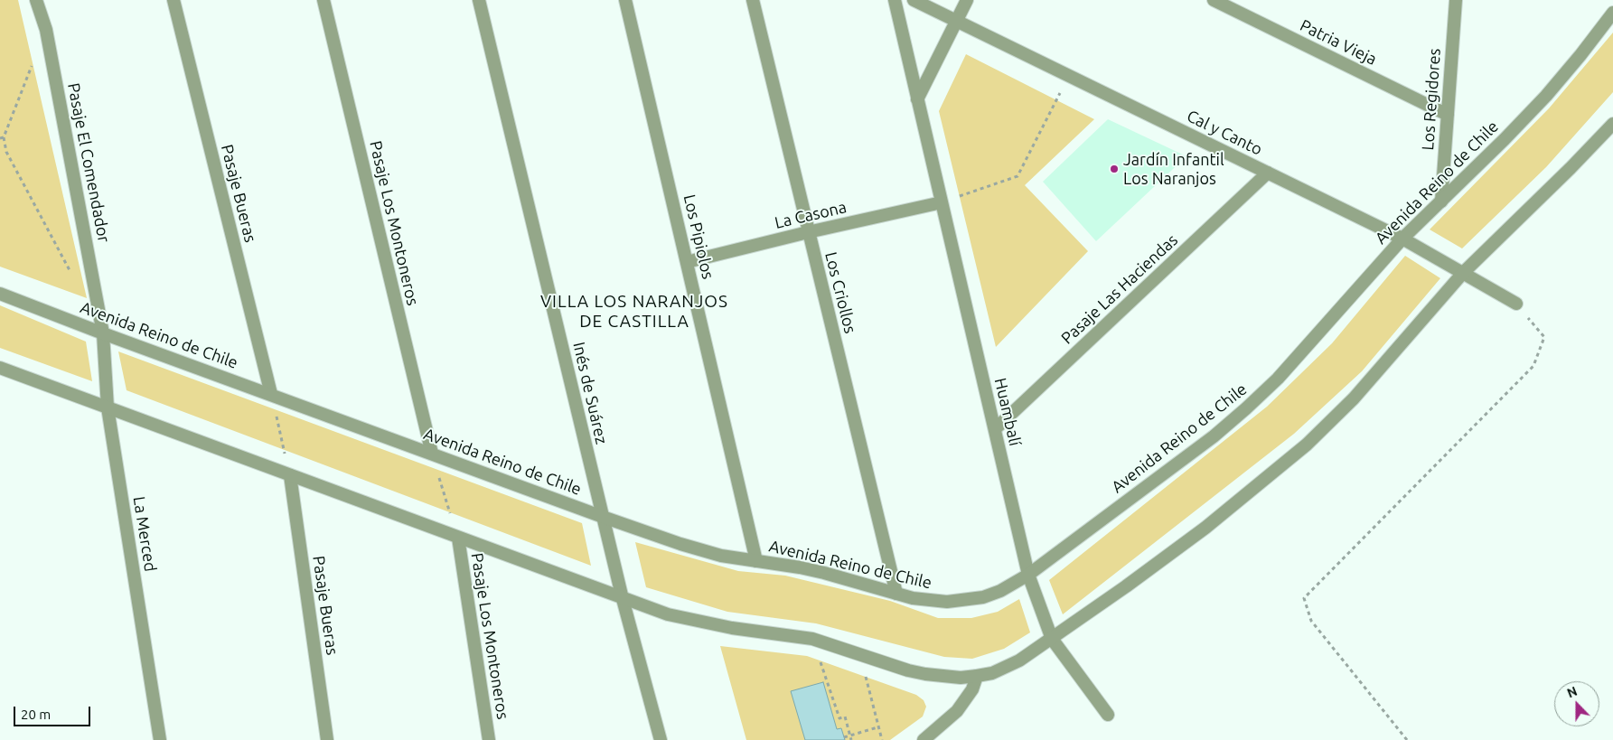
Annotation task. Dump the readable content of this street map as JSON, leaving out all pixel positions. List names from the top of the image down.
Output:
{
  "streets": {
    "street": [
      "Patria Vieja",
      "Los Regidores",
      "Cal y Canto",
      "Pasaje El Comendador",
      "Avenida Reino de Chile",
      "Pasaje Bueras",
      "La Casona",
      "Pasaje Los Montoneros",
      "Los Pipiolos",
      "Pasaje Las Haciendas",
      "Los Criollos",
      "Inés de Suárez",
      "Huambalí",
      "La Merced"
    ]
  },
  "crossings": [
    ["Patria Vieja", "Los Regidores"],
    ["Los Regidores", "Avenida Reino de Chile"],
    ["Cal y Canto", "Avenida Reino de Chile"],
    ["Cal y Canto", "Pasaje Las Haciendas"],
    ["Pasaje El Comendador", "Avenida Reino de Chile"],
    ["Pasaje El Comendador", "La Merced"],
    ["Avenida Reino de Chile", "Pasaje Bueras"],
    ["Avenida Reino de Chile", "Pasaje Los Montoneros"],
    ["Avenida Reino de Chile", "Los Pipiolos"],
    ["Avenida Reino de Chile", "Los Criollos"],
    ["Avenida Reino de Chile", "Inés de Suárez"],
    ["Avenida Reino de Chile", "Huambalí"],
    ["Avenida Reino de Chile", "La Merced"],
    ["La Casona", "Los Pipiolos"],
    ["La Casona", "Los Criollos"],
    ["La Casona", "Huambalí"],
    ["Pasaje Las Haciendas", "Huambalí"]
  ],
  "districts": ["VILLA LOS NARANJOS DE CASTILLA"],
  "places": ["Jardín Infantil Los Naranjos"],
  "scale_bar": "20 m",
  "north": "top"
}
